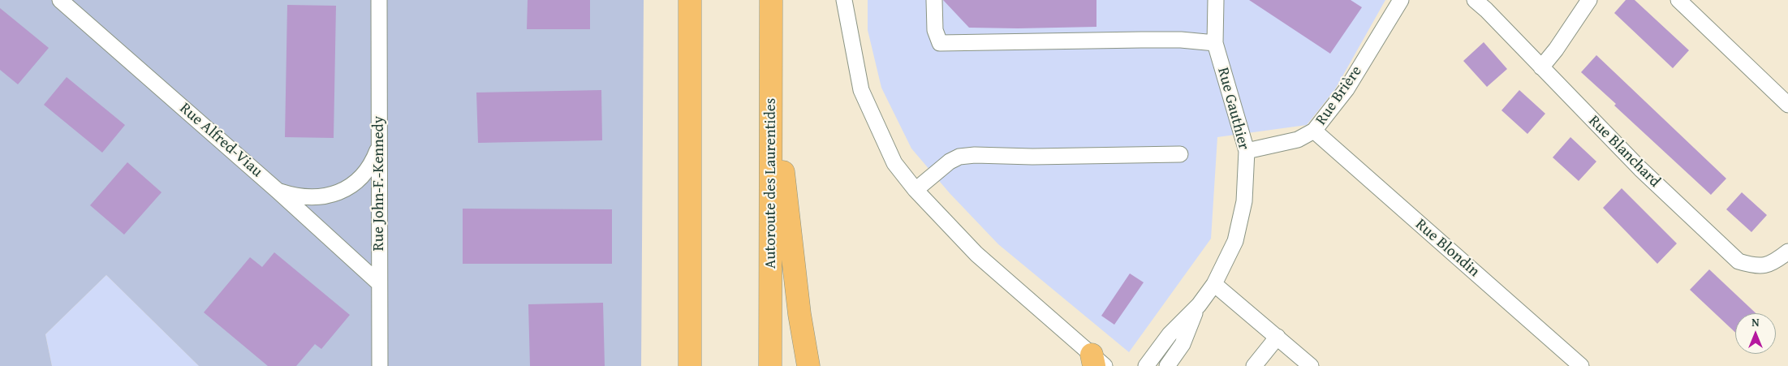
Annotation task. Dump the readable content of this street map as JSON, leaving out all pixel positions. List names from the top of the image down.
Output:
{
  "streets": {
    "highway": ["Autoroute des Laurentides"],
    "street": [
      "Rue Brière",
      "Rue Gauthier",
      "Rue Alfred-Viau",
      "Rue Blanchard",
      "Rue John-F.-Kennedy",
      "Rue Blondin"
    ]
  },
  "crossings": [
    ["Rue Brière", "Rue Gauthier"],
    ["Rue Brière", "Rue Blondin"],
    ["Rue Alfred-Viau", "Rue John-F.-Kennedy"]
  ],
  "north": "top"
}
